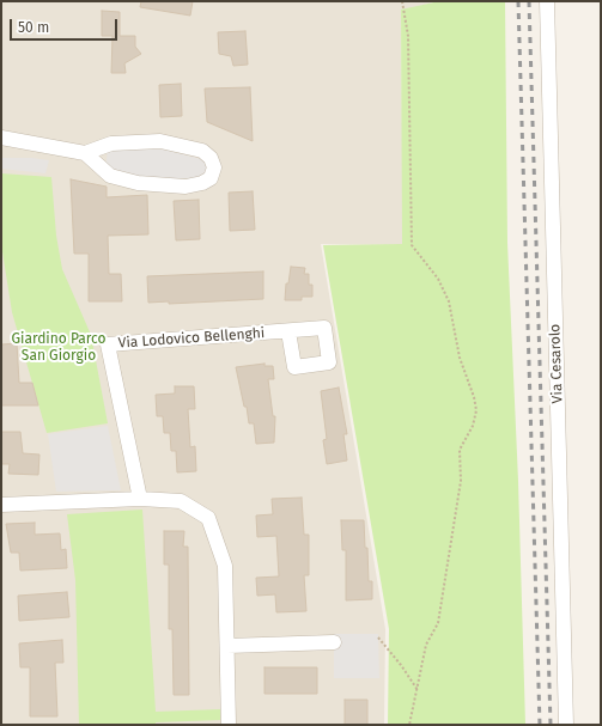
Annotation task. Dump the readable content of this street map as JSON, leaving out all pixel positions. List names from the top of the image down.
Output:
{
  "streets": {
    "street": ["Via Lodovico Bellenghi", "Via Cesarolo"]
  },
  "parks": ["Giardino Parco San Giorgio"],
  "scale_bar": "50 m"
}
